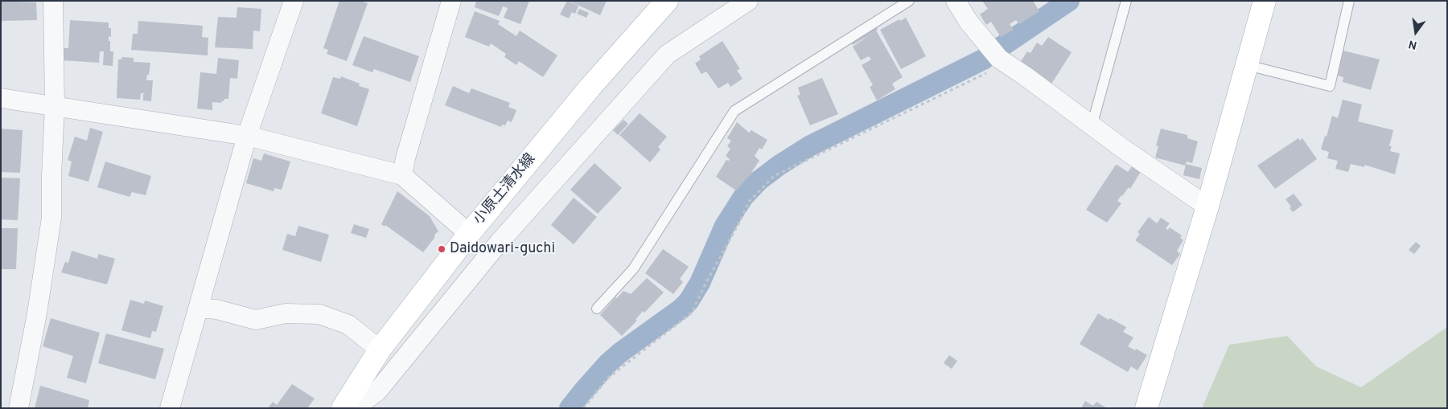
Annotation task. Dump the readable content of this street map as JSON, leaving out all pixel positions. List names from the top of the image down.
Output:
{
  "streets": {
    "main road": ["小原土清水線"]
  },
  "places": ["Daidowari-guchi"],
  "north": "bottom"
}
